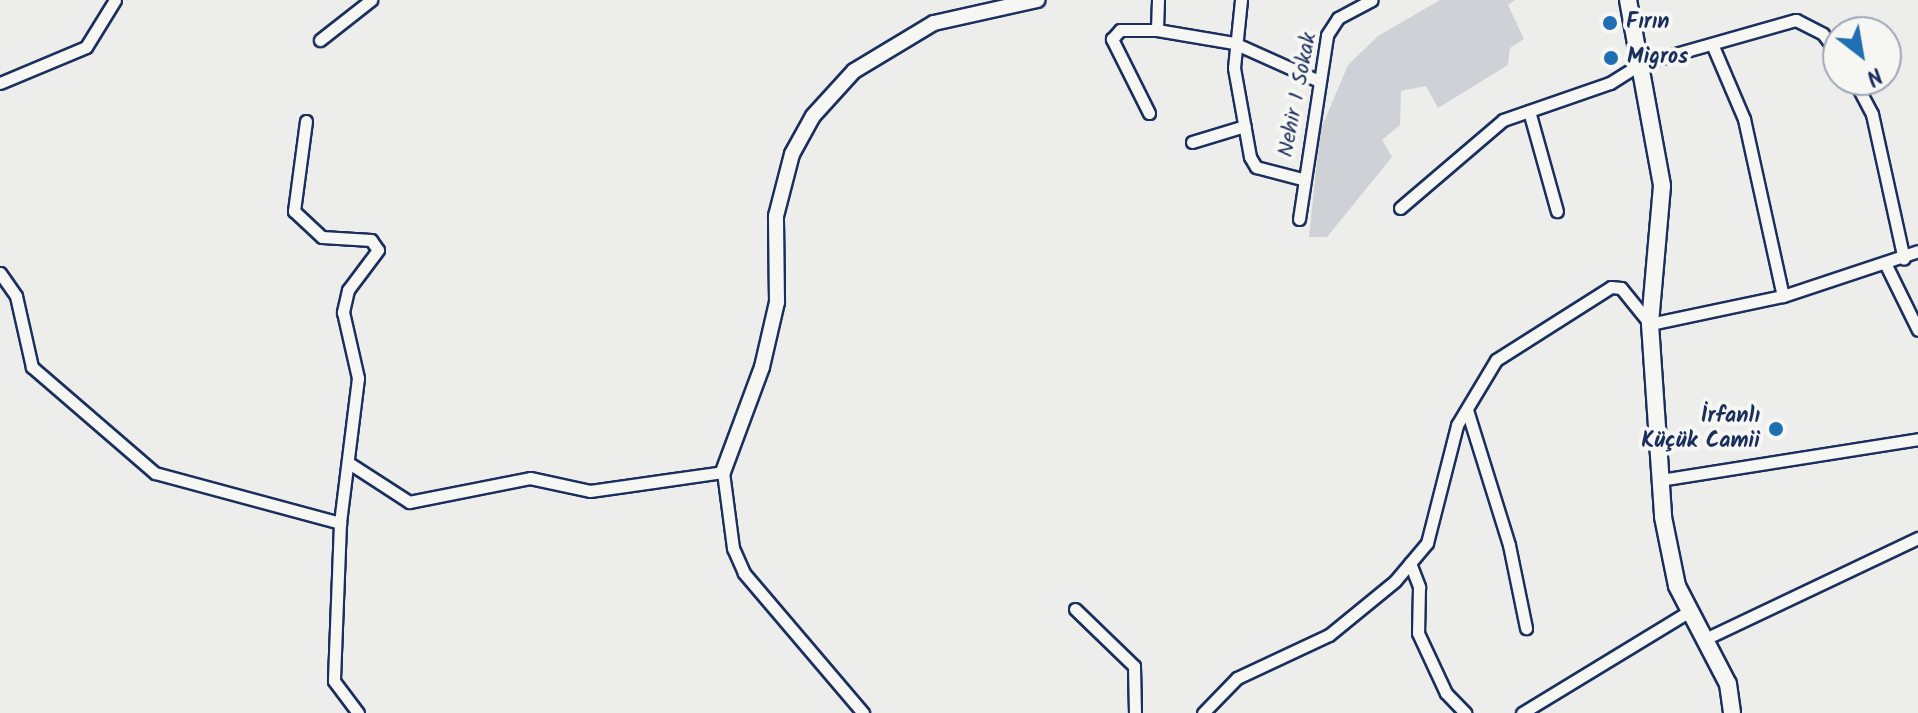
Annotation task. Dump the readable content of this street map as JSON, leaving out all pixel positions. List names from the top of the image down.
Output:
{
  "streets": {
    "street": ["Nehir 1 Sokak"]
  },
  "places": ["Fırın", "Migros", "İrfanlı Küçük Camii"],
  "north": "bottom right"
}
